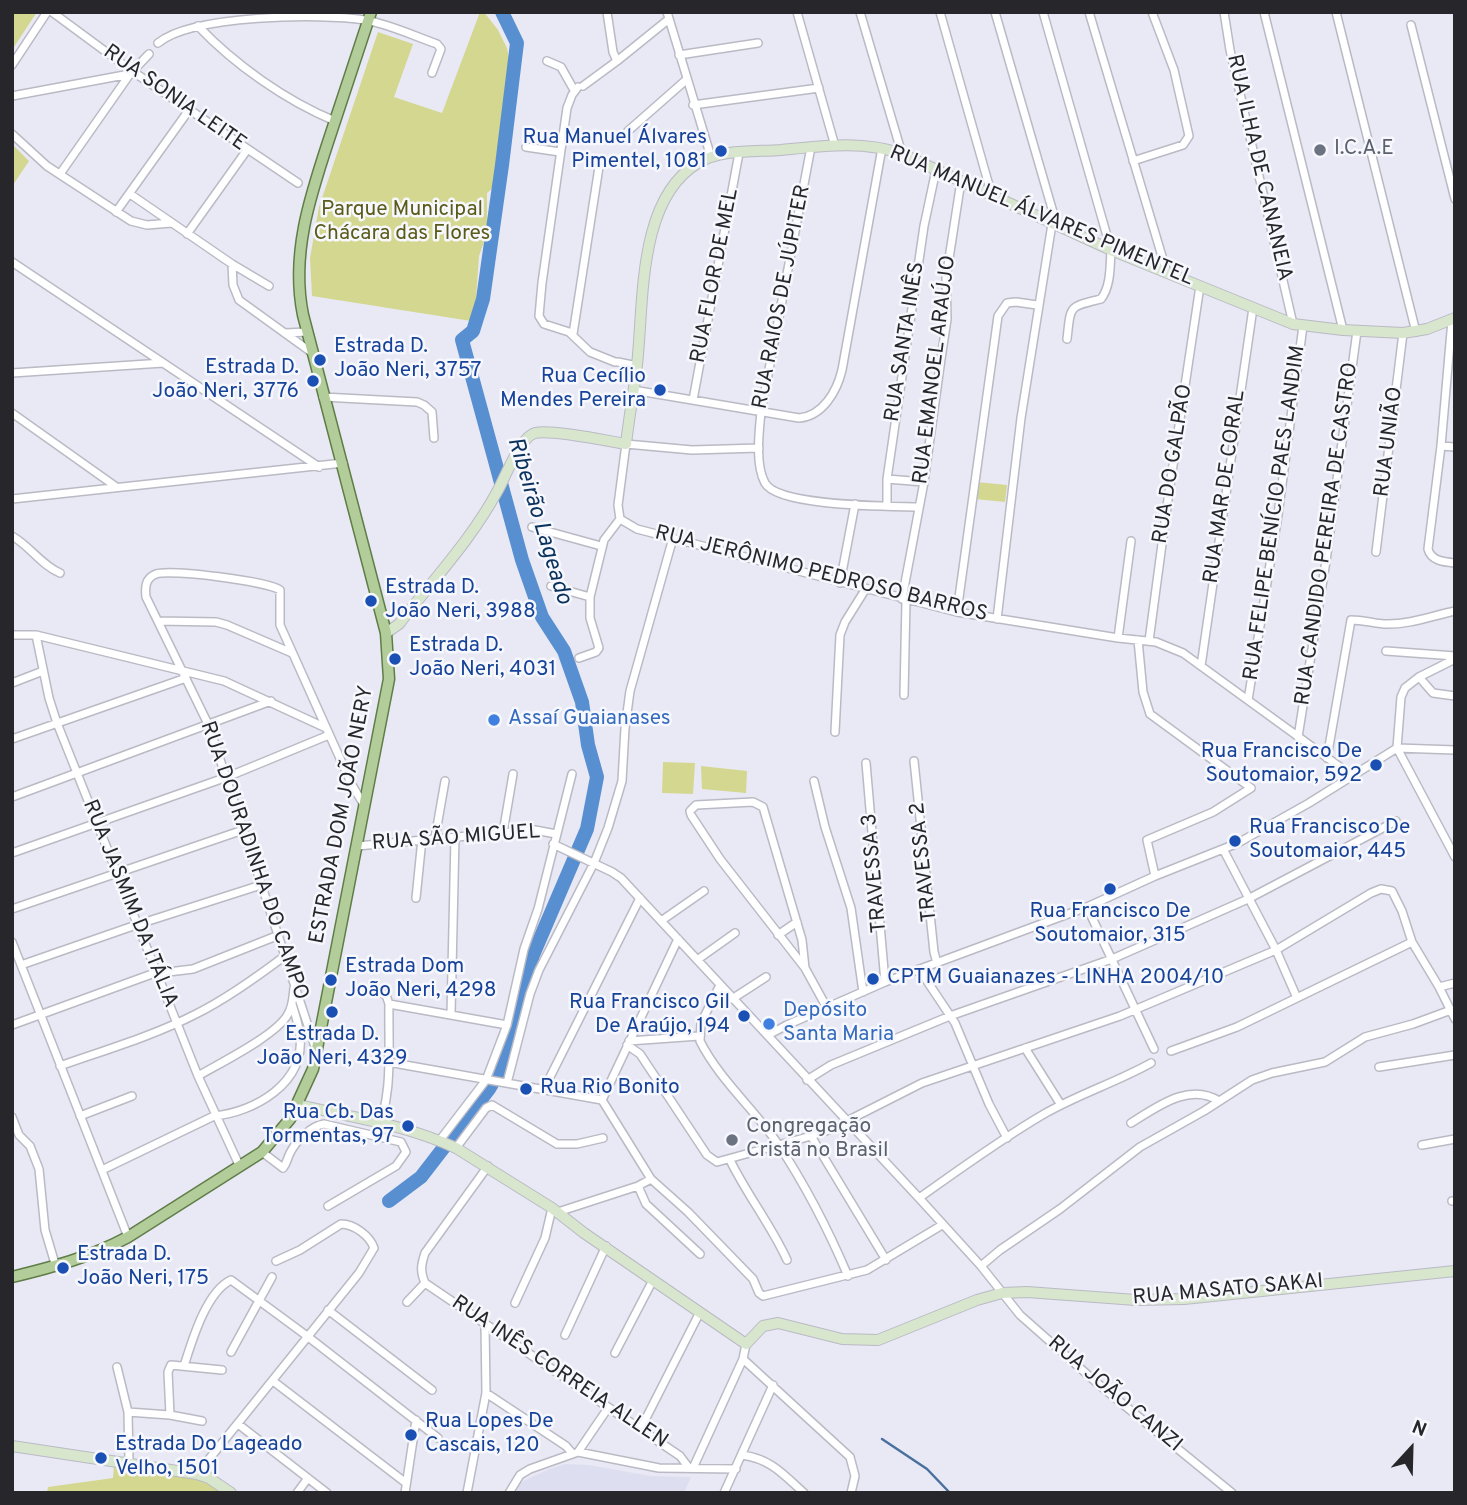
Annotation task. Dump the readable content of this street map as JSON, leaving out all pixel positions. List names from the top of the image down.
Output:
{
  "streets": {
    "main road": ["ESTRADA DOM JOÃO NERY"],
    "street": [
      "RUA SONIA LEITE",
      "RUA ILHA DE CANANEIA",
      "RUA MANUEL ÁLVARES PIMENTEL",
      "RUA FLOR DE MEL",
      "RUA RAIOS DE JÚPITER",
      "RUA SANTA INÊS",
      "RUA EMANOEL ARAÚJO",
      "RUA UNIÃO",
      "RUA DO GALPÃO",
      "RUA MAR DE CORAL",
      "RUA FELIPE BENÍCIO PAES LANDIM",
      "RUA CANDIDO PEREIRA DE CASTRO",
      "RUA JERÔNIMO PEDROSO BARROS",
      "RUA SÃO MIGUEL",
      "RUA DOURADINHA DO CAMPO",
      "TRAVESSA 2",
      "TRAVESSA 3",
      "RUA JASMIM DA ITÁLIA",
      "RUA MASATO SAKAI",
      "RUA INÊS CORREIA ALLEN",
      "RUA JOÃO CANZI"
    ]
  },
  "crossings": [
    ["RUA ILHA DE CANANEIA", "RUA MANUEL ÁLVARES PIMENTEL"],
    ["RUA ILHA DE CANANEIA", "RUA FELIPE BENÍCIO PAES LANDIM"],
    ["RUA MANUEL ÁLVARES PIMENTEL", "RUA FLOR DE MEL"],
    ["RUA MANUEL ÁLVARES PIMENTEL", "RUA RAIOS DE JÚPITER"],
    ["RUA MANUEL ÁLVARES PIMENTEL", "RUA SANTA INÊS"],
    ["RUA MANUEL ÁLVARES PIMENTEL", "RUA EMANOEL ARAÚJO"],
    ["RUA MANUEL ÁLVARES PIMENTEL", "RUA UNIÃO"],
    ["RUA MANUEL ÁLVARES PIMENTEL", "RUA DO GALPÃO"],
    ["RUA MANUEL ÁLVARES PIMENTEL", "RUA MAR DE CORAL"],
    ["RUA MANUEL ÁLVARES PIMENTEL", "RUA FELIPE BENÍCIO PAES LANDIM"],
    ["RUA MANUEL ÁLVARES PIMENTEL", "RUA CANDIDO PEREIRA DE CASTRO"],
    ["RUA MANUEL ÁLVARES PIMENTEL", "RUA JERÔNIMO PEDROSO BARROS"],
    ["RUA RAIOS DE JÚPITER", "RUA SANTA INÊS"],
    ["RUA RAIOS DE JÚPITER", "RUA EMANOEL ARAÚJO"],
    ["RUA EMANOEL ARAÚJO", "RUA JERÔNIMO PEDROSO BARROS"],
    ["RUA DO GALPÃO", "RUA JERÔNIMO PEDROSO BARROS"],
    ["RUA MAR DE CORAL", "RUA JERÔNIMO PEDROSO BARROS"],
    ["RUA FELIPE BENÍCIO PAES LANDIM", "RUA JERÔNIMO PEDROSO BARROS"],
    ["RUA CANDIDO PEREIRA DE CASTRO", "RUA JERÔNIMO PEDROSO BARROS"],
    ["ESTRADA DOM JOÃO NERY", "RUA SÃO MIGUEL"],
    ["ESTRADA DOM JOÃO NERY", "RUA DOURADINHA DO CAMPO"],
    ["ESTRADA DOM JOÃO NERY", "RUA JASMIM DA ITÁLIA"],
    ["RUA MASATO SAKAI", "RUA JOÃO CANZI"]
  ],
  "water": ["Ribeirão Lageado"],
  "parks": ["Parque Municipal Chácara das Flores"],
  "places": [
    "I.C.A.E",
    "Rua Manuel Álvares Pimentel, 1081",
    "Estrada D. João Neri, 3757",
    "Estrada D. João Neri, 3776",
    "Rua Cecílio Mendes Pereira",
    "Estrada D. João Neri, 3988",
    "Estrada D. João Neri, 4031",
    "Assaí Guaianases",
    "Rua Francisco De Soutomaior, 592",
    "Rua Francisco De Soutomaior, 445",
    "Rua Francisco De Soutomaior, 315",
    "CPTM Guaianazes - LINHA 2004/10",
    "Estrada Dom João Neri, 4298",
    "Estrada D. João Neri, 4329",
    "Rua Francisco Gil De Araújo, 194",
    "Depósito Santa Maria",
    "Rua Rio Bonito",
    "Rua Cb. Das Tormentas, 97",
    "Congregação Cristã no Brasil",
    "Estrada D. João Neri, 175",
    "Rua Lopes De Cascais, 120",
    "Estrada Do Lageado Velho, 1501"
  ],
  "north": "top"
}
